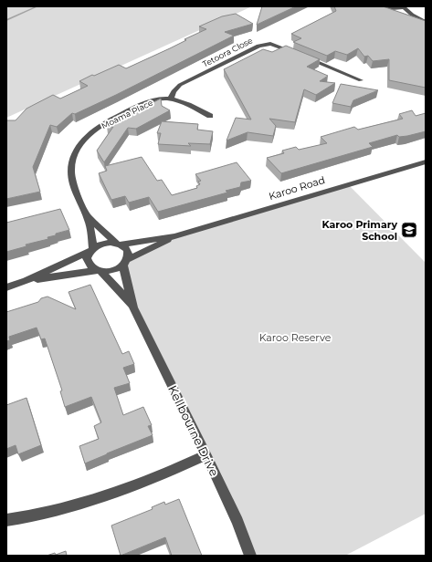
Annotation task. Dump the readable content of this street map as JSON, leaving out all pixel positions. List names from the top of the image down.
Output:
{
  "streets": {
    "street": [
      "Tetoora Close",
      "Moama Place",
      "Karoo Road",
      "Kellbourne Drive"
    ]
  },
  "crossings": [
    ["Tetoora Close", "Moama Place"],
    ["Moama Place", "Karoo Road"],
    ["Moama Place", "Kellbourne Drive"],
    ["Karoo Road", "Kellbourne Drive"]
  ],
  "parks": ["Karoo Reserve"],
  "places": {
    "school or university": ["Karoo Primary School"]
  }
}
